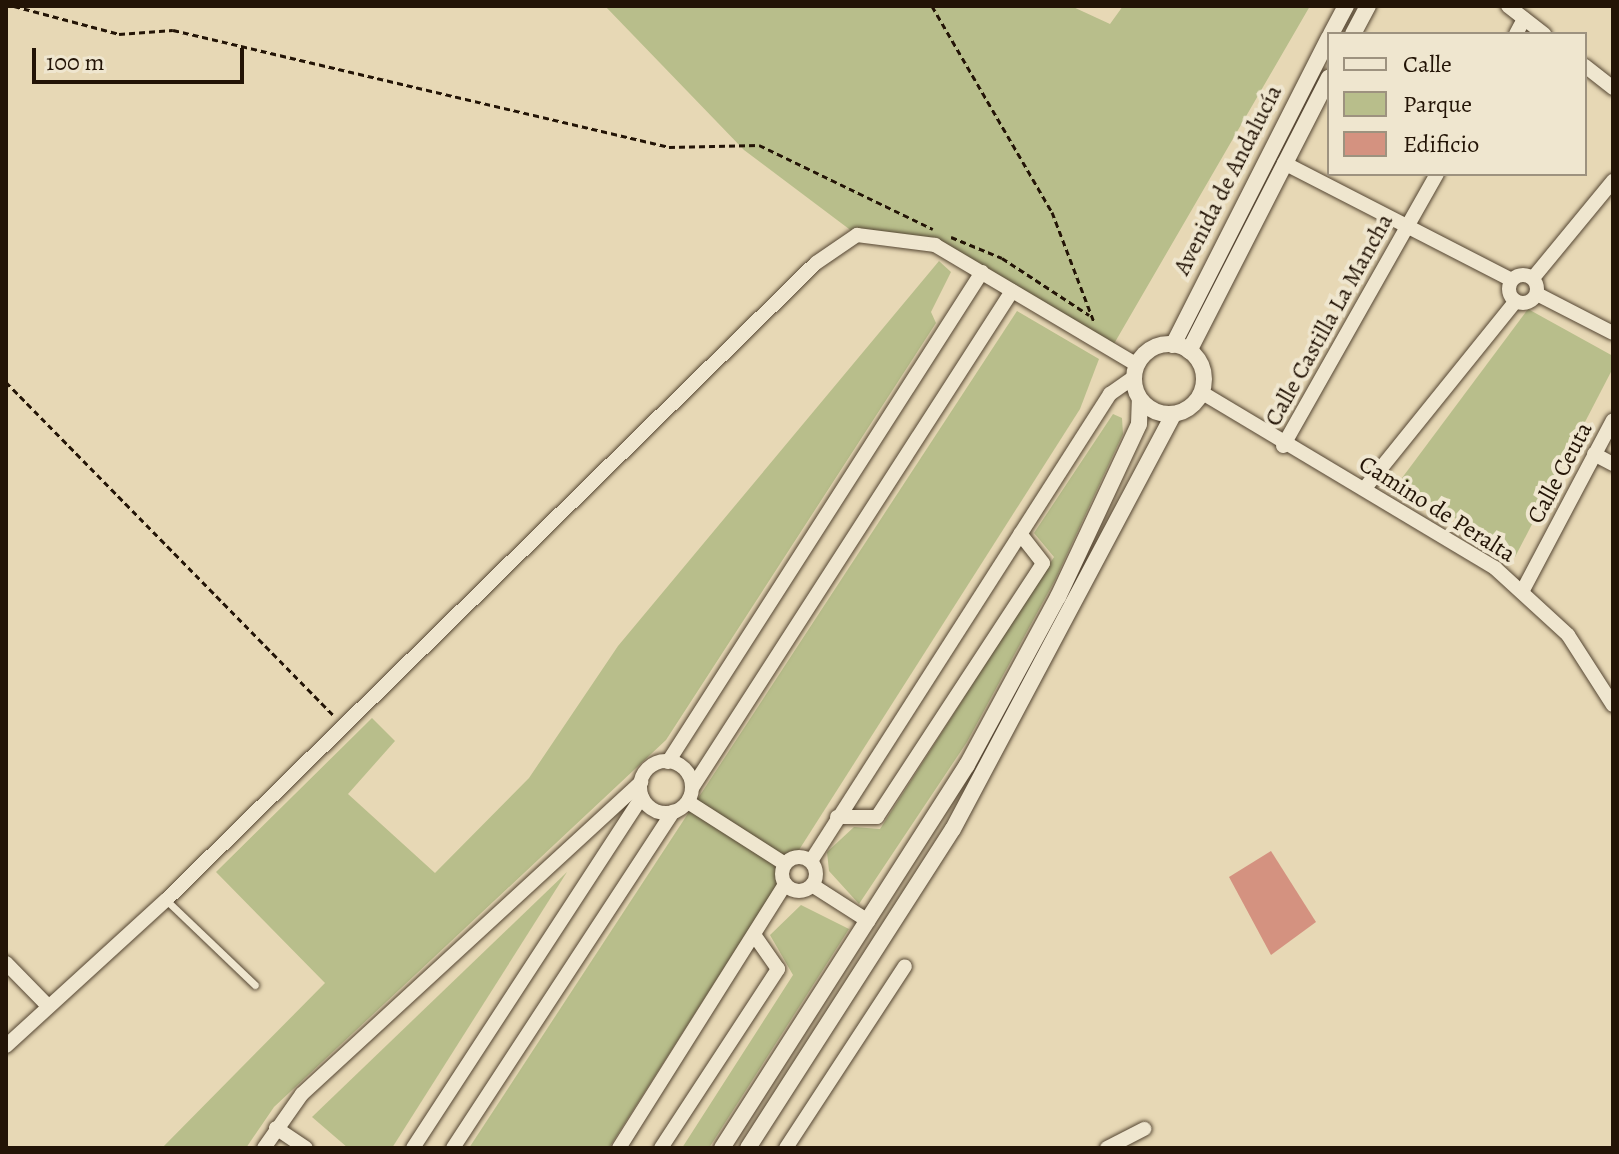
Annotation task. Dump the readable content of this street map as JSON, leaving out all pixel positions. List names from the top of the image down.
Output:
{
  "streets": {
    "street": [
      "Avenida de Andalucía",
      "Calle Castilla La Mancha",
      "Calle Ceuta",
      "Camino de Peralta"
    ]
  },
  "crossings": [
    ["Avenida de Andalucía", "Camino de Peralta"],
    ["Calle Castilla La Mancha", "Camino de Peralta"],
    ["Calle Ceuta", "Camino de Peralta"]
  ],
  "legend": ["Calle", "Parque", "Edificio"],
  "scale_bar": "100 m"
}
